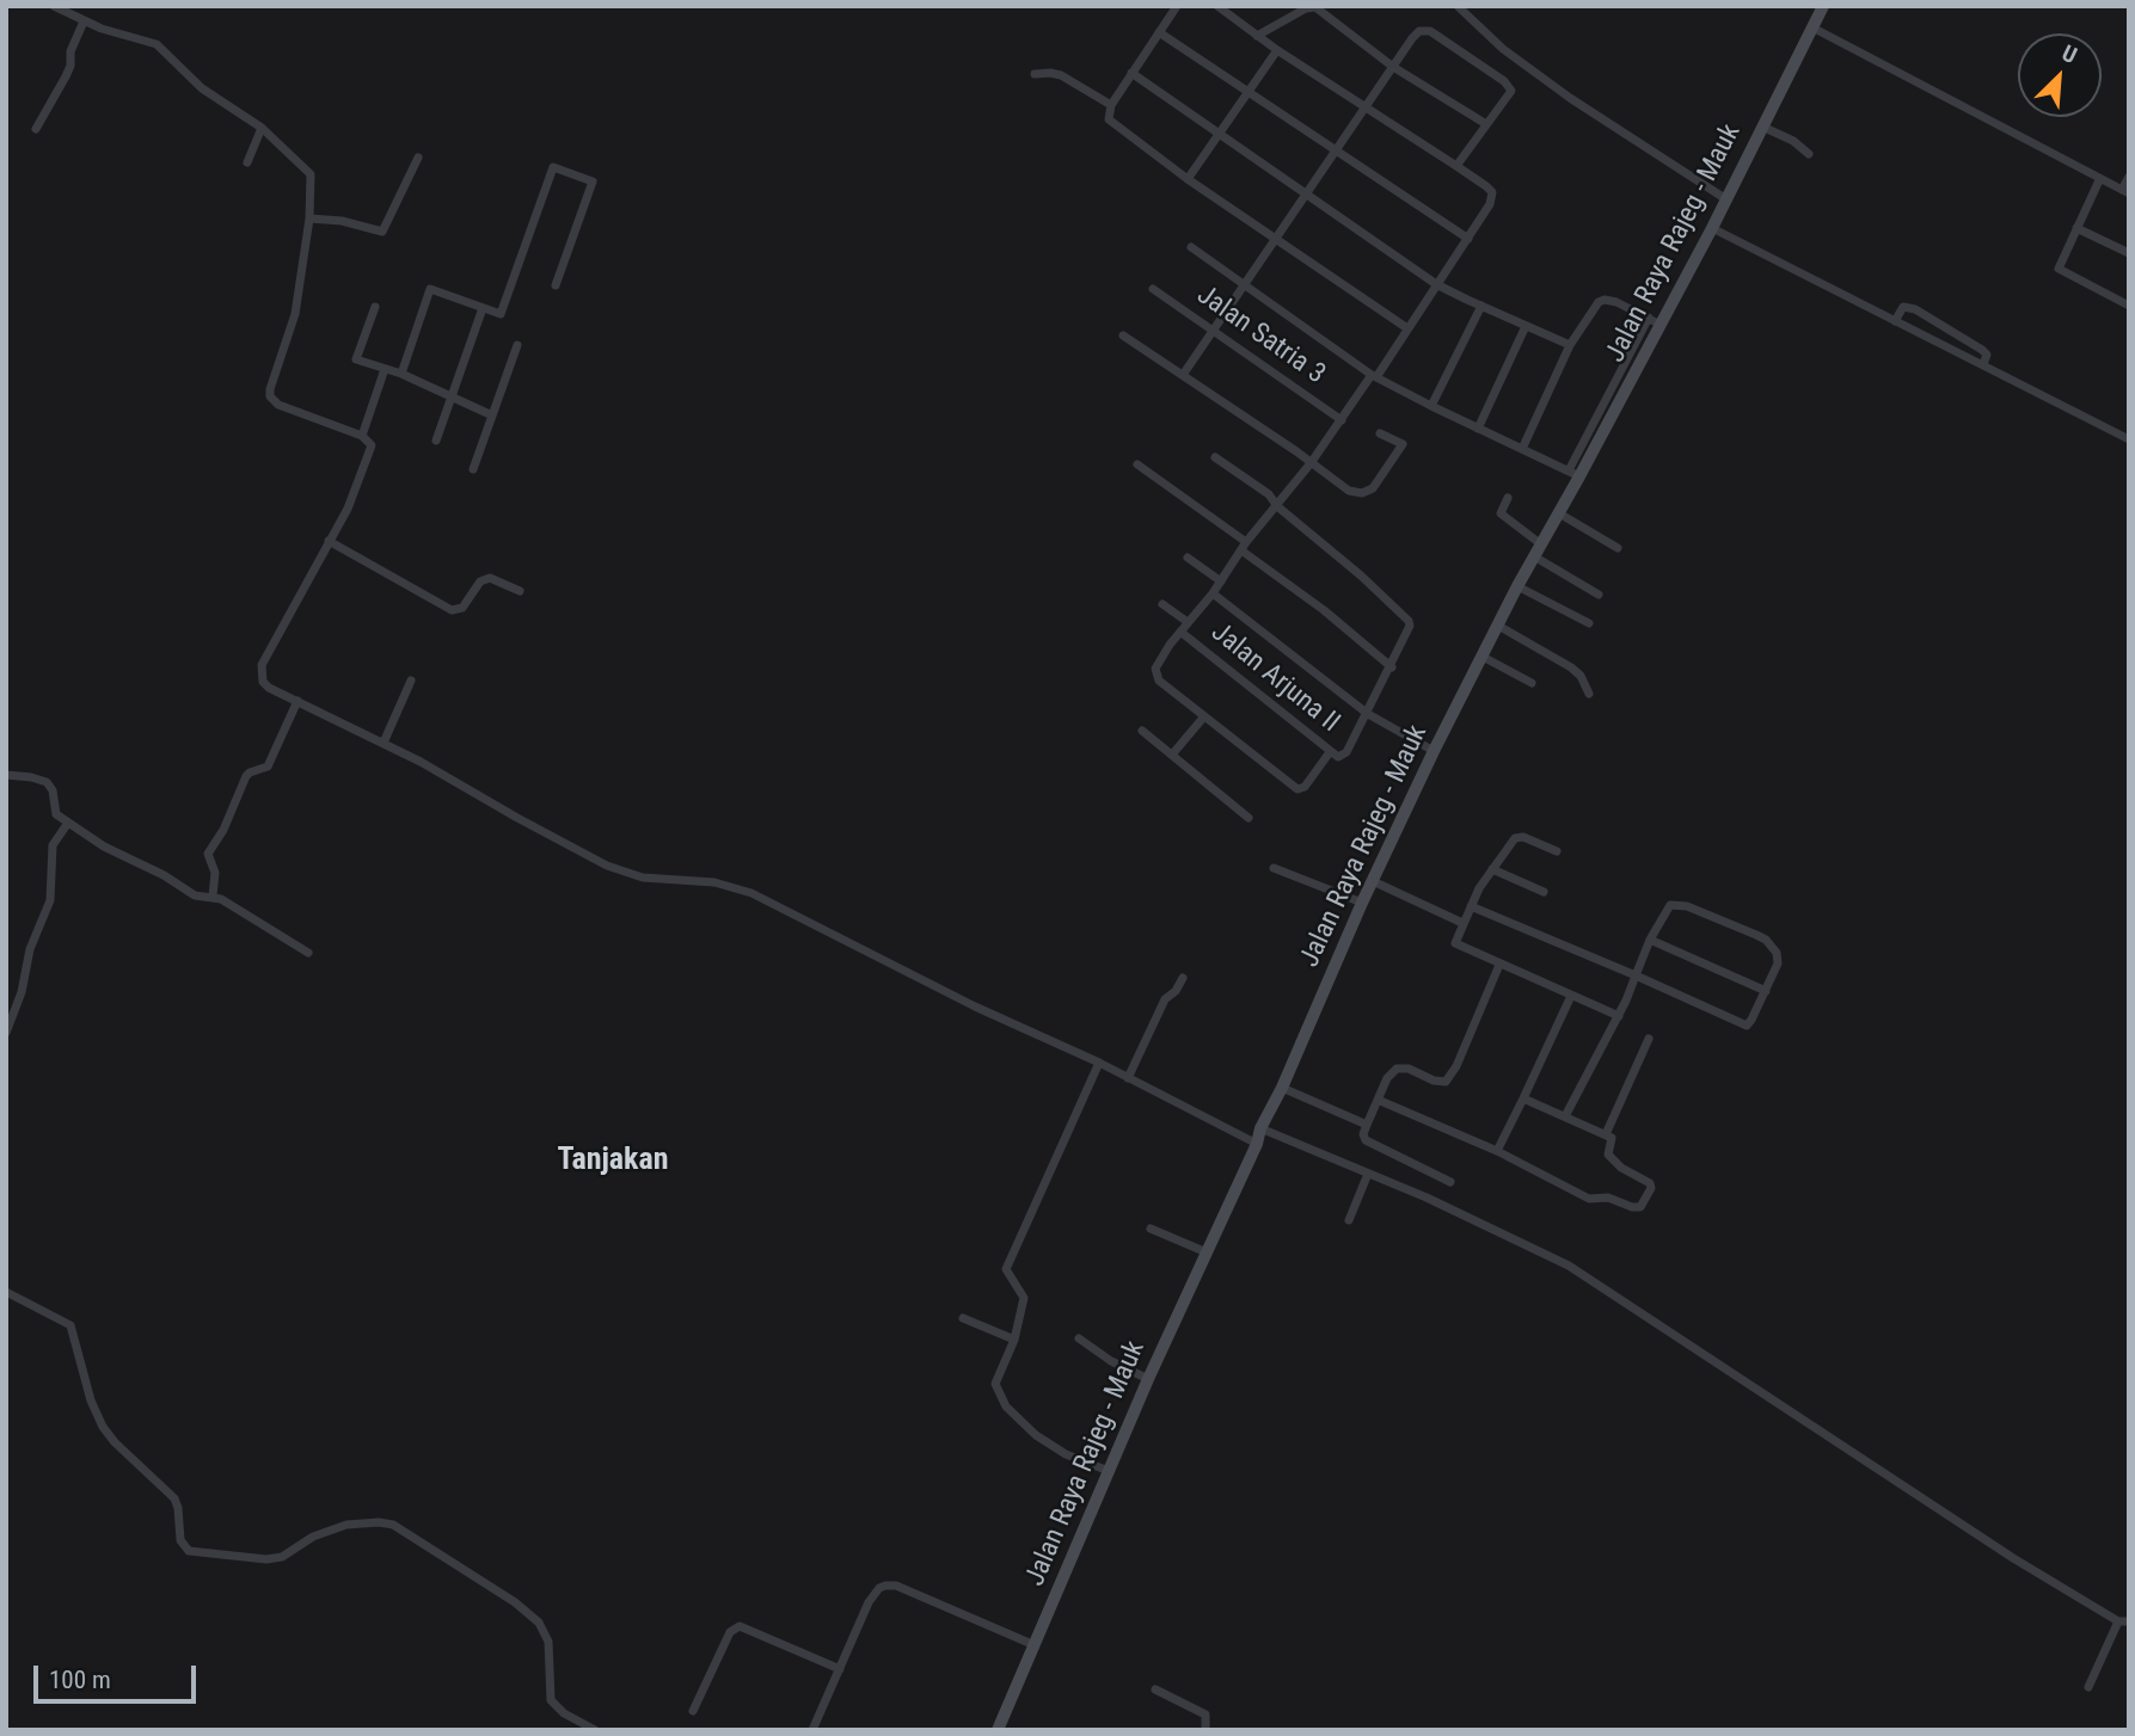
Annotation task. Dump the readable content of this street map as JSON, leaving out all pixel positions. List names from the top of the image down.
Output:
{
  "streets": {
    "main road": ["Jalan Raya Rajeg - Mauk"],
    "street": ["Jalan Satria 3", "Jalan Arjuna II"]
  },
  "districts": ["Tanjakan"],
  "scale_bar": "100 m",
  "north": "top right"
}
